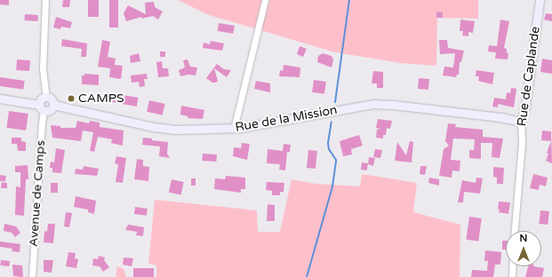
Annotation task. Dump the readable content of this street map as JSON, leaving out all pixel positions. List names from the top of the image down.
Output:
{
  "streets": {
    "main road": ["Rue de Caplande", "Rue de la Mission"],
    "street": ["Avenue de Camps"]
  },
  "crossings": [
    ["Rue de Caplande", "Rue de la Mission"],
    ["Rue de la Mission", "Avenue de Camps"]
  ],
  "places": ["CAMPS"],
  "north": "top"
}
